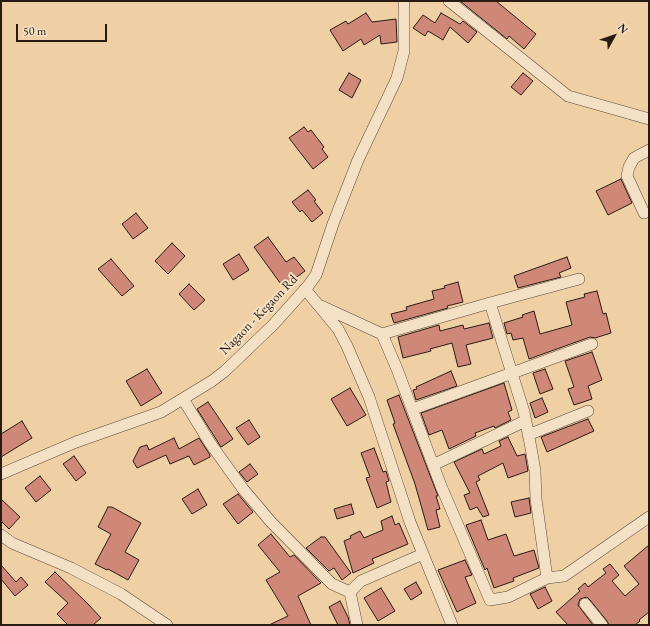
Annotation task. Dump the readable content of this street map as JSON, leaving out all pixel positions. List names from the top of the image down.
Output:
{
  "streets": {
    "street": ["Nagaon - Kegaon Rd"]
  },
  "scale_bar": "50 m",
  "north": "top right"
}
